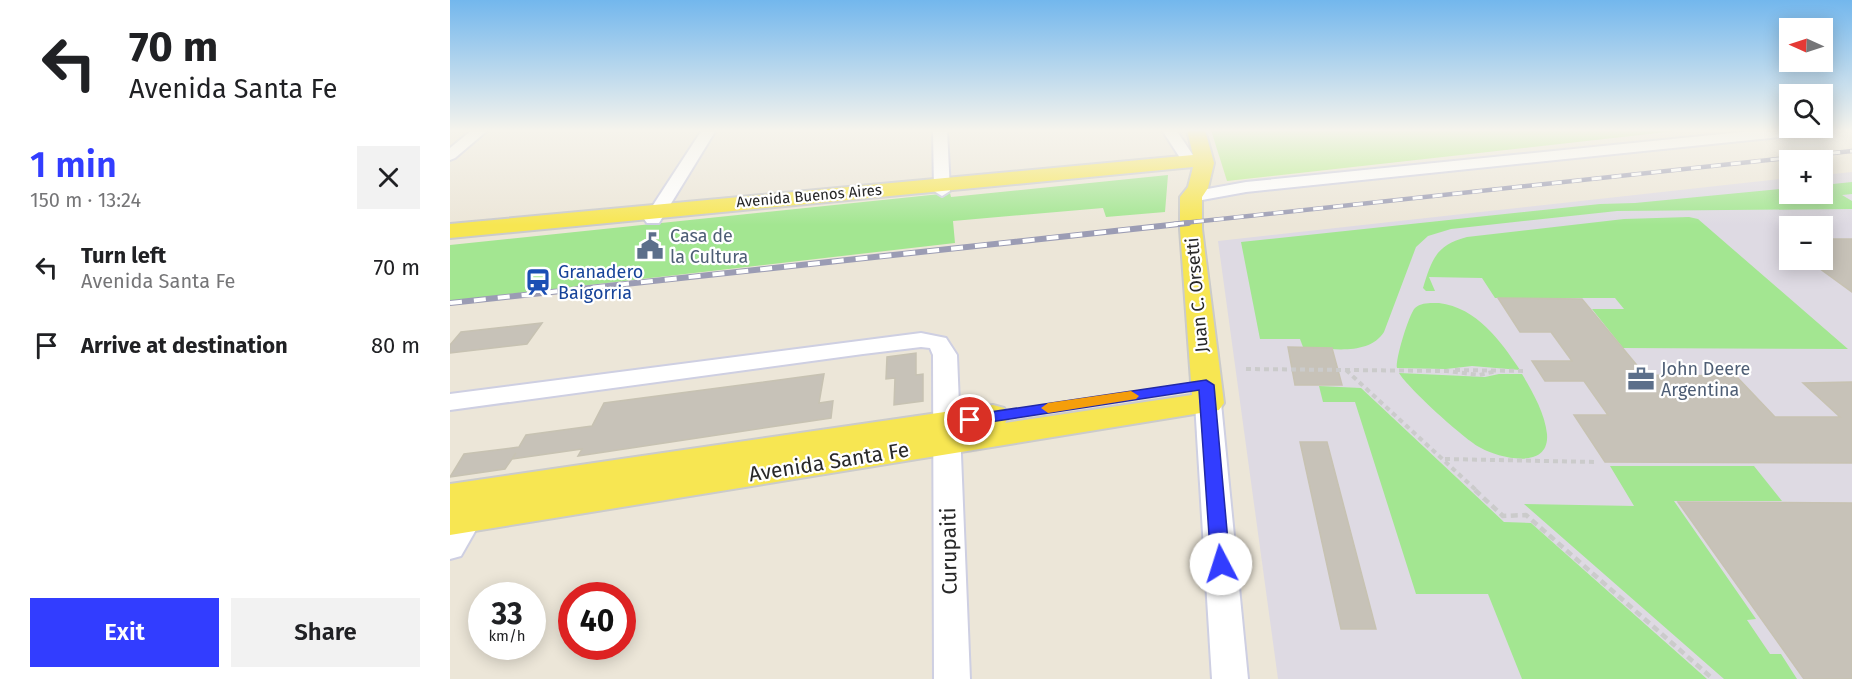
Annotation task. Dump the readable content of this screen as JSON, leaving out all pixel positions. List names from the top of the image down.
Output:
{
  "streets": {
    "main road": ["Avenida Buenos Aires", "Juan C. Orsetti", "Avenida Santa Fe"],
    "street": ["Curupaiti"]
  },
  "crossings": [
    ["Avenida Buenos Aires", "Juan C. Orsetti"],
    ["Juan C. Orsetti", "Avenida Santa Fe"],
    ["Avenida Santa Fe", "Curupaiti"]
  ],
  "places": {
    "public building": ["Casa de la Cultura"],
    "station": ["Granadero Baigorria"],
    "office": ["John Deere Argentina"]
  },
  "north": "left",
  "page": {
    "turn": ["70 m", "Avenida Santa Fe"],
    "map_buttons": ["+", "−"],
    "heading": ["1 min", "150 m · 13:24"],
    "list": [
      {
        "name": "Turn left",
        "note": "Avenida Santa Fe",
        "value": "70 m"
      },
      {
        "name": "Arrive at destination",
        "value": "80 m"
      }
    ],
    "speed": "33 km/h",
    "limit": "40",
    "buttons": ["Exit", "Share"]
  }
}
